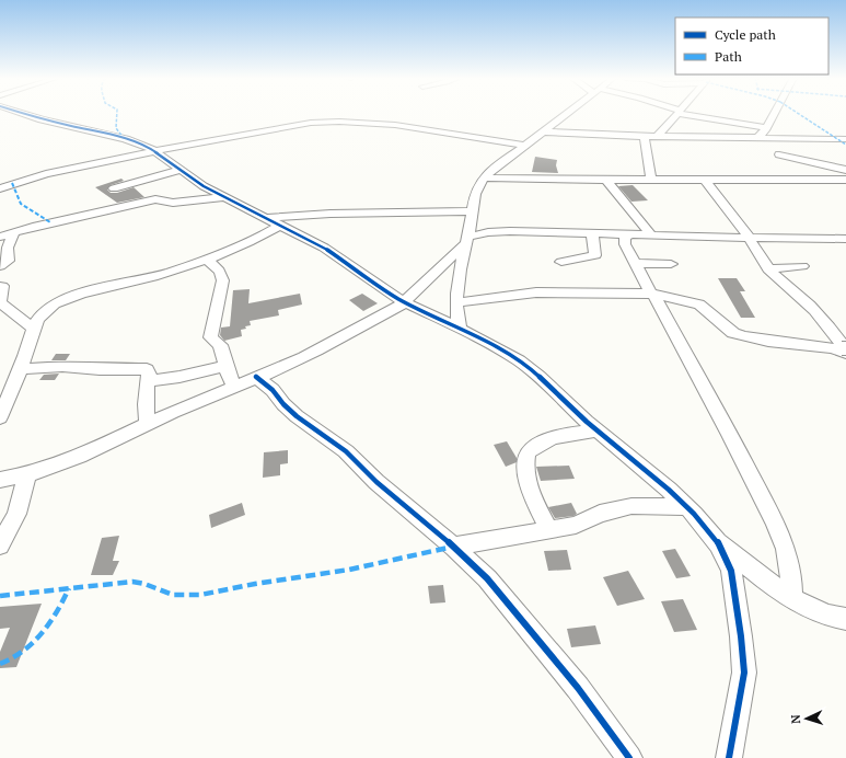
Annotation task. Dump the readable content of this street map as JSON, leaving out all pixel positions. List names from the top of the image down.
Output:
{
  "legend": ["Cycle path", "Path"],
  "north": "left"
}
